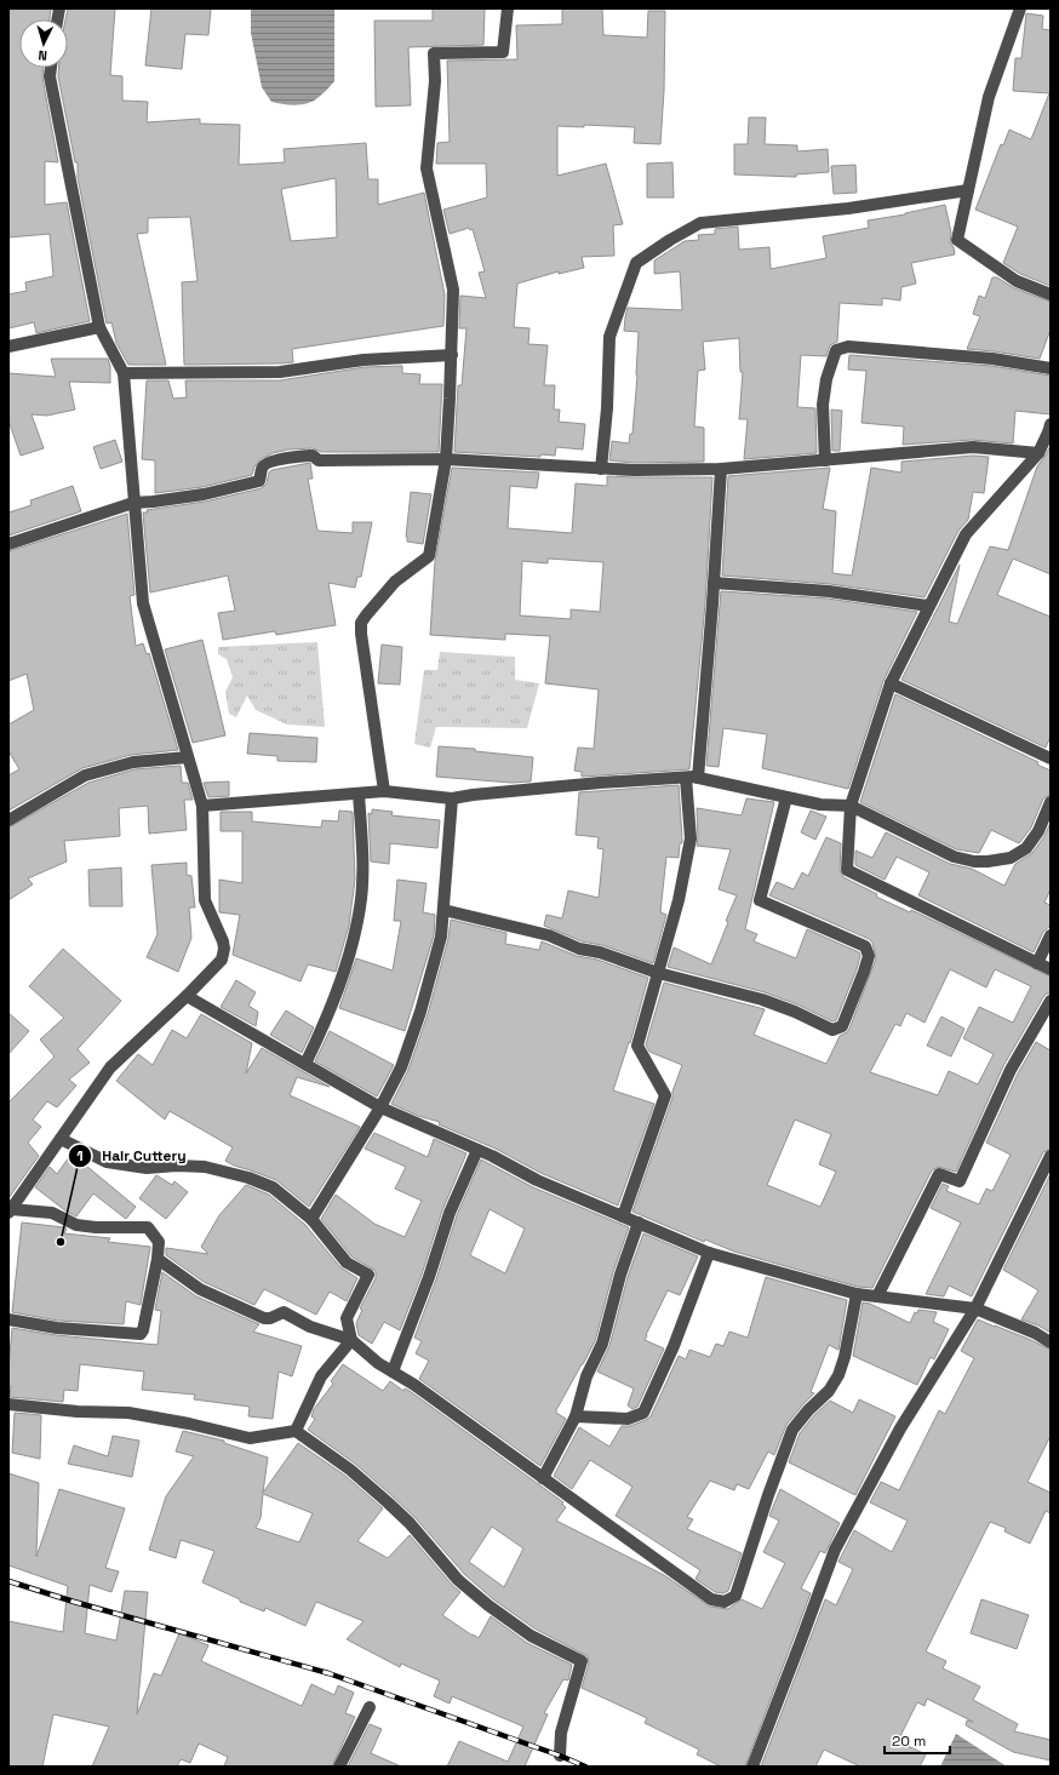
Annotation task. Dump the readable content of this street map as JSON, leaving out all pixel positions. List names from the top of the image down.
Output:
{
  "places": ["Hair Cuttery"],
  "scale_bar": "20 m",
  "north": "bottom"
}
